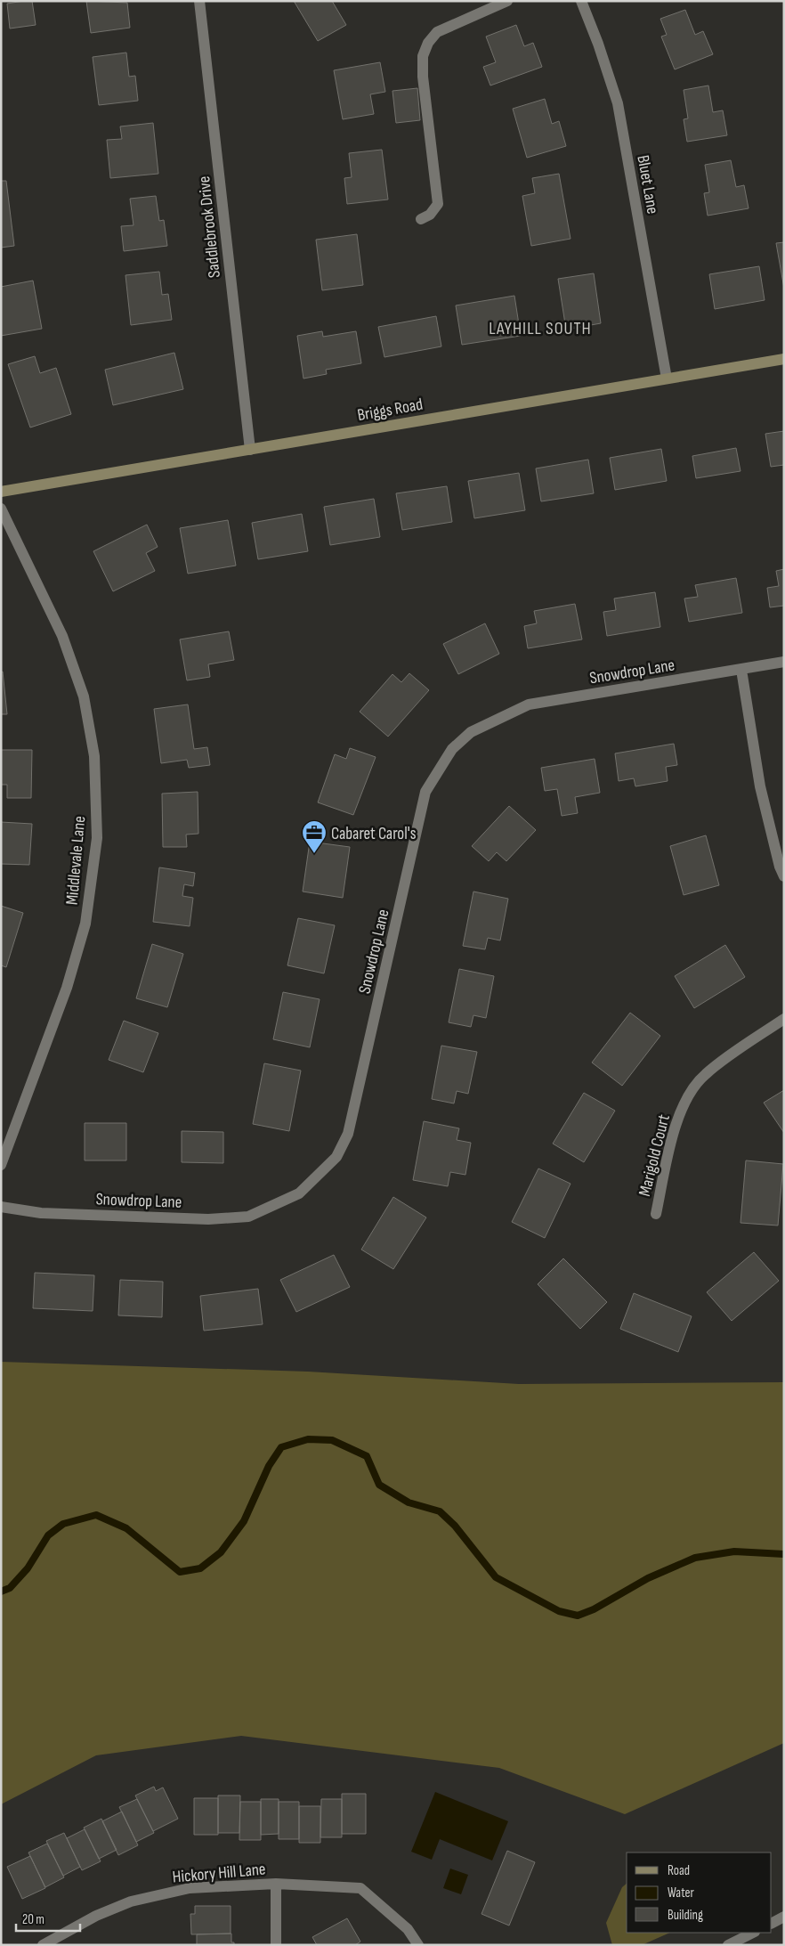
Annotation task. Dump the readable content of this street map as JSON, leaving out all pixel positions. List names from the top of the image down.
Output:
{
  "streets": {
    "street": [
      "Bluet Lane",
      "Saddlebrook Drive",
      "Briggs Road",
      "Snowdrop Lane",
      "Middlevale Lane",
      "Marigold Court",
      "Hickory Hill Lane"
    ]
  },
  "crossings": [
    ["Bluet Lane", "Briggs Road"],
    ["Saddlebrook Drive", "Briggs Road"]
  ],
  "districts": ["LAYHILL SOUTH"],
  "places": {
    "office": ["Cabaret Carol's"]
  },
  "legend": ["Road", "Water", "Building"],
  "scale_bar": "20 m"
}
